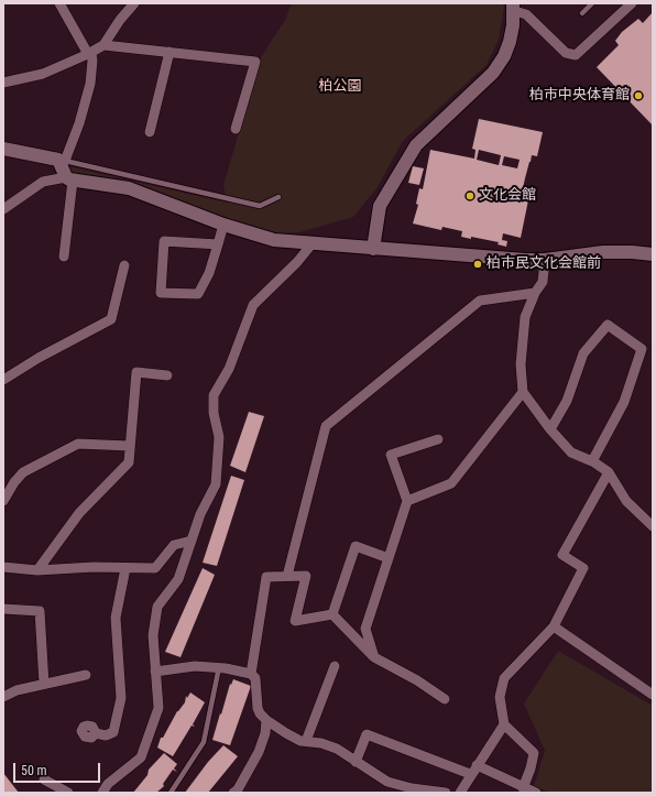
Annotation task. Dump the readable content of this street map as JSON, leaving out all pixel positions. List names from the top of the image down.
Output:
{
  "parks": ["柏公園"],
  "places": ["柏市中央体育館", "文化会館", "柏市民文化会館前"],
  "scale_bar": "50 m"
}
